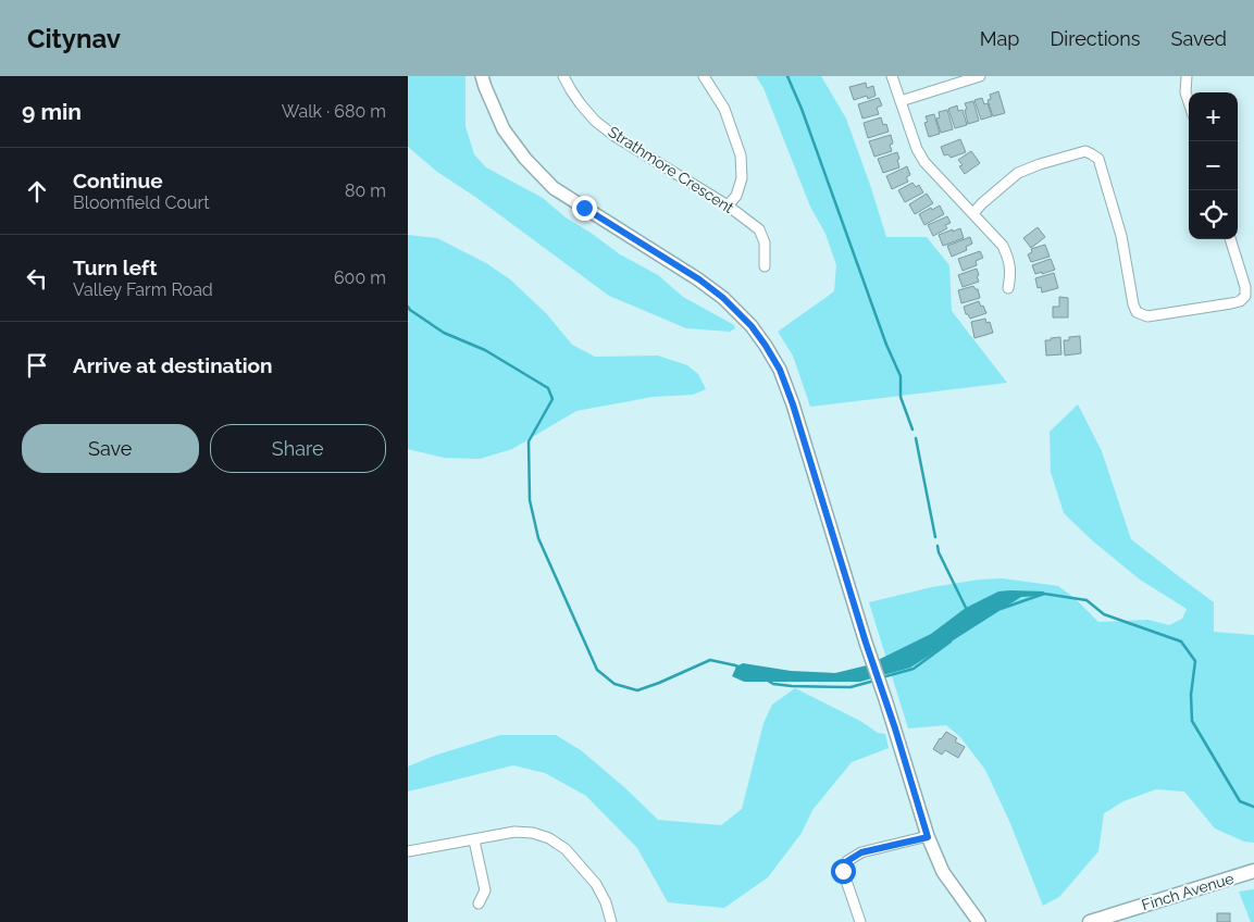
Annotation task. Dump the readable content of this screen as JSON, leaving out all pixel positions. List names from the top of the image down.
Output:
{
  "streets": {
    "main road": ["Finch Avenue"],
    "street": ["Strathmore Crescent"]
  },
  "page": {
    "header": "Citynav",
    "nav": ["Map", "Directions", "Saved"],
    "heading": ["9 min", "Walk · 680 m"],
    "map_buttons": ["+", "−"],
    "list": [
      ["Continue", "Bloomfield Court", "80 m"],
      ["Turn left", "Valley Farm Road", "600 m"],
      "Arrive at destination"
    ],
    "buttons": ["Save", "Share"]
  }
}
